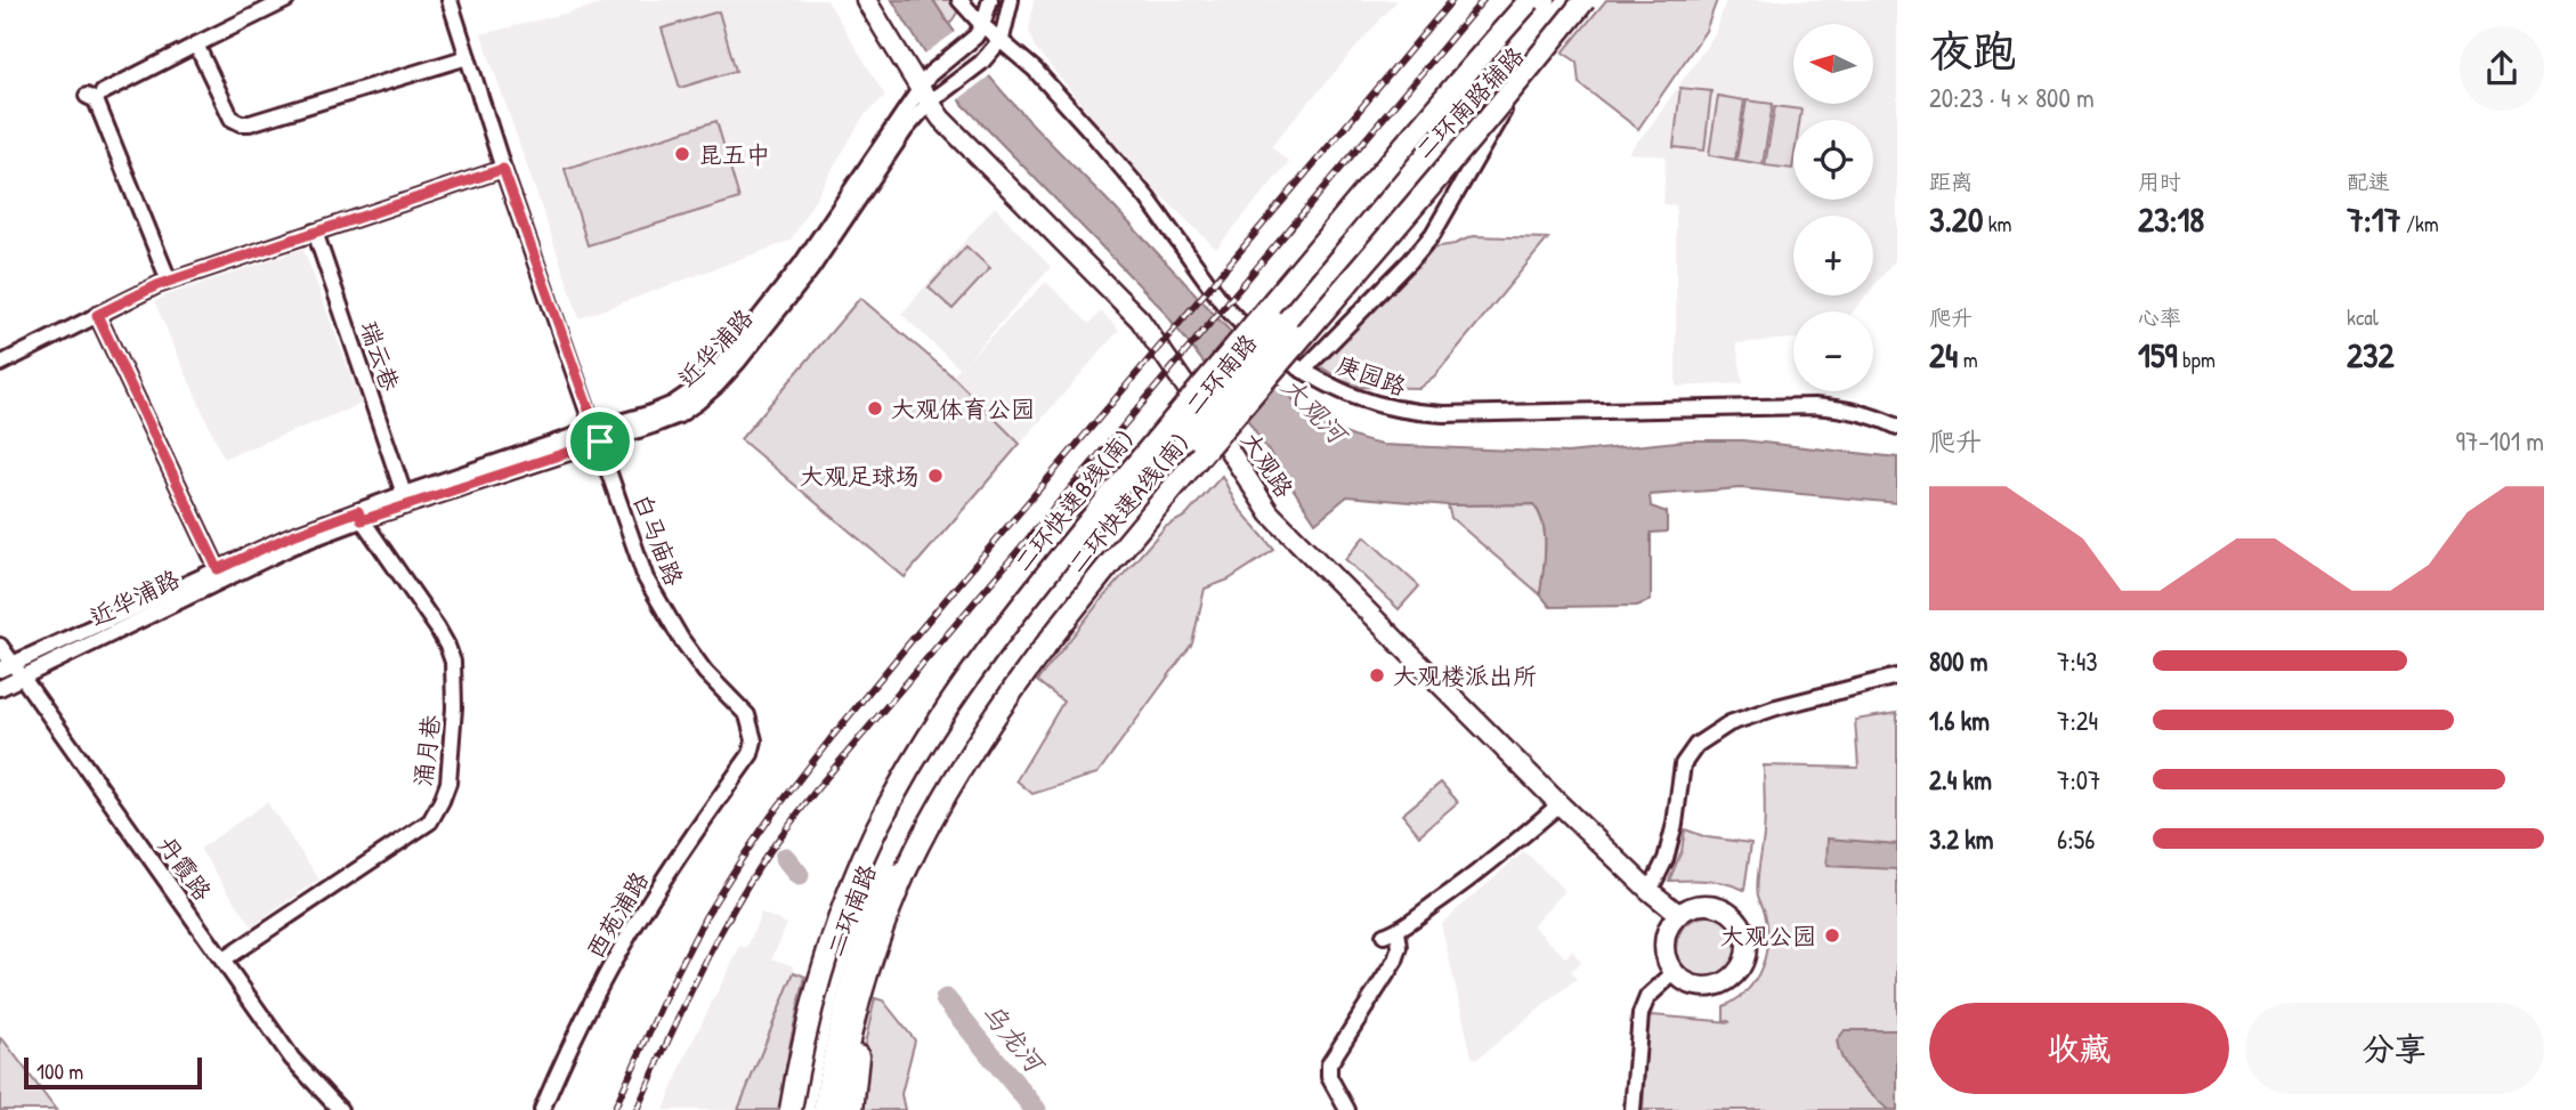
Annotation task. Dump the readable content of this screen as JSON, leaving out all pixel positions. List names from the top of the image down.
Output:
{
  "streets": {
    "highway": ["二环快速B线(南)", "二环快速A线(南)"],
    "main road": ["二环南路", "大观路"],
    "street": [
      "二环南路辅路",
      "近华浦路",
      "瑞云巷",
      "庚园路",
      "白马庙路",
      "涌月巷",
      "丹霞路",
      "西苑浦路"
    ]
  },
  "crossings": [
    ["二环南路辅路", "二环南路"],
    ["近华浦路", "瑞云巷"],
    ["近华浦路", "大观路"],
    ["近华浦路", "白马庙路"],
    ["近华浦路", "涌月巷"],
    ["近华浦路", "丹霞路"],
    ["白马庙路", "西苑浦路"],
    ["涌月巷", "丹霞路"]
  ],
  "water": ["大观河", "乌龙河"],
  "places": [
    "昆五中",
    "大观体育公园",
    "大观足球场",
    "大观楼派出所",
    "大观公园"
  ],
  "scale_bar": "100 m",
  "north": "left",
  "page": {
    "heading": ["夜跑", "20:23 · 4 × 800 m"],
    "map_buttons": ["+", "−"],
    "stats": [
      ["距离", "3.20 km"],
      ["用时", "23:18"],
      ["配速", "7:17 /km"],
      ["爬升", "24 m"],
      ["心率", "159 bpm"],
      ["kcal", "232"]
    ],
    "chart": ["爬升", "97–101 m"],
    "list": [
      {
        "name": "800 m",
        "note": "7:43"
      },
      {
        "name": "1.6 km",
        "note": "7:24"
      },
      {
        "name": "2.4 km",
        "note": "7:07"
      },
      {
        "name": "3.2 km",
        "note": "6:56"
      }
    ],
    "buttons": ["收藏", "分享"],
    "scale": "100 m"
  }
}
